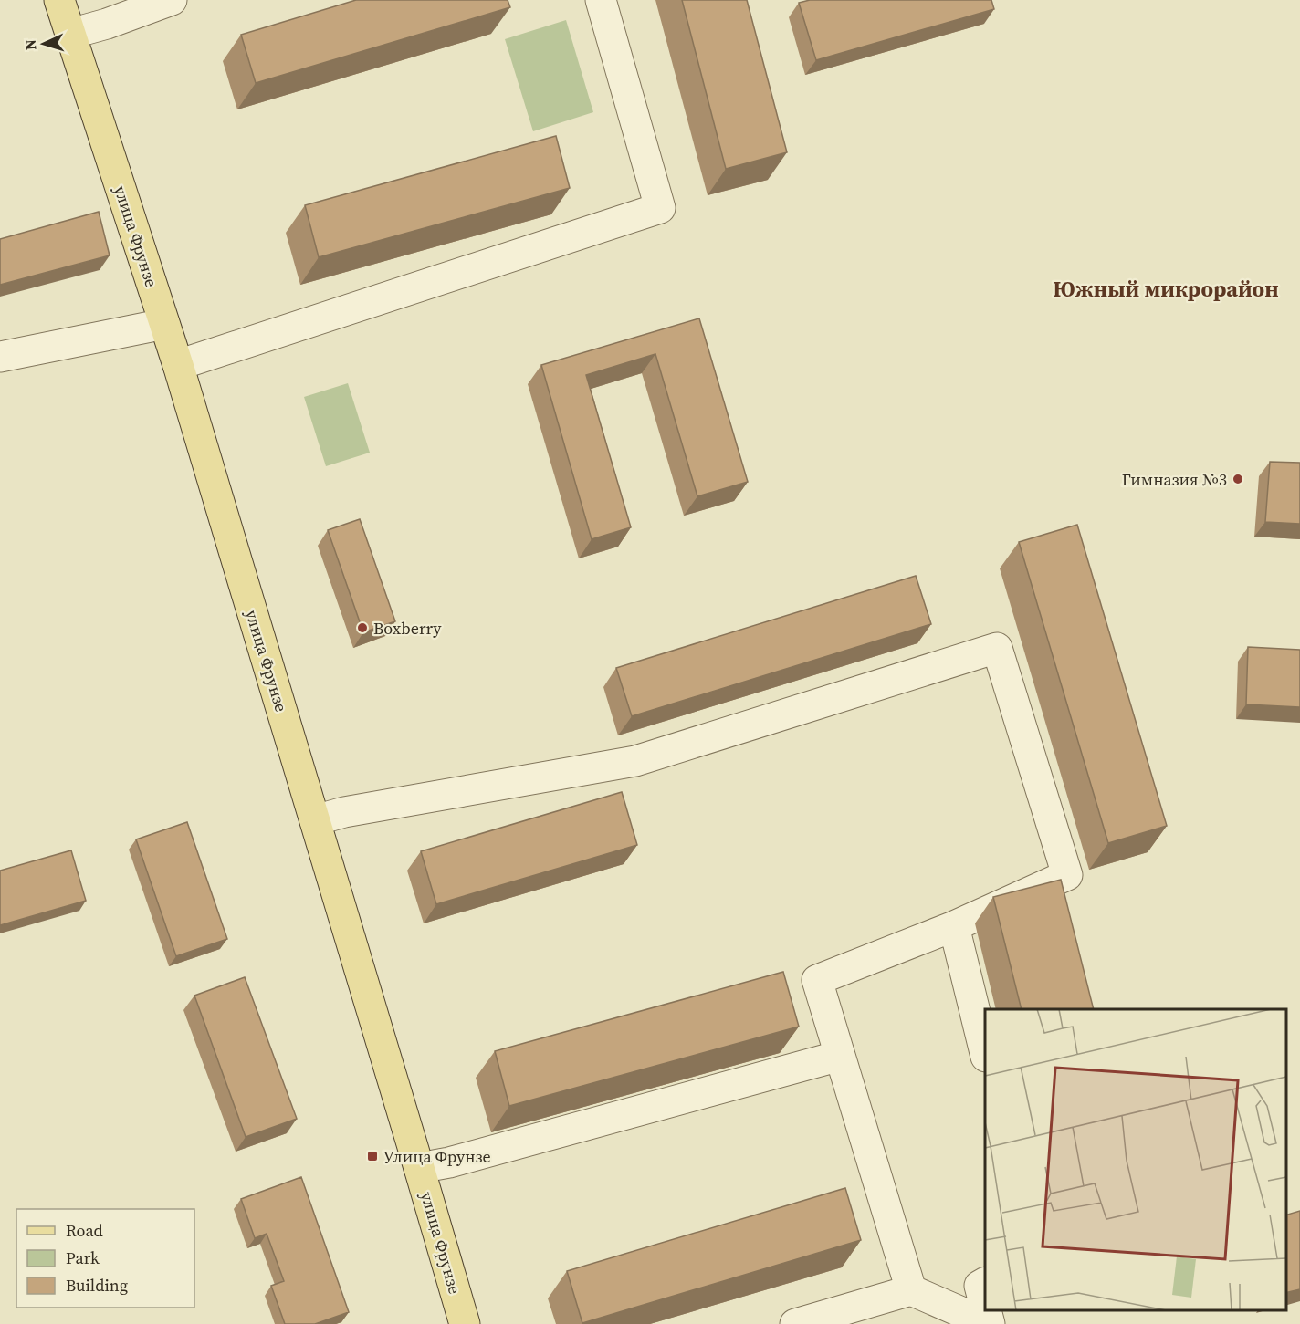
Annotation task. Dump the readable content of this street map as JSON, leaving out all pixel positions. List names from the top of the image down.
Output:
{
  "streets": {
    "main road": ["улица Фрунзе"]
  },
  "districts": ["Южный микрорайон"],
  "places": {
    "other": ["Гимназия №3", "Boxberry"],
    "transit": ["Улица Фрунзе"]
  },
  "legend": ["Road", "Park", "Building"],
  "north": "left"
}
